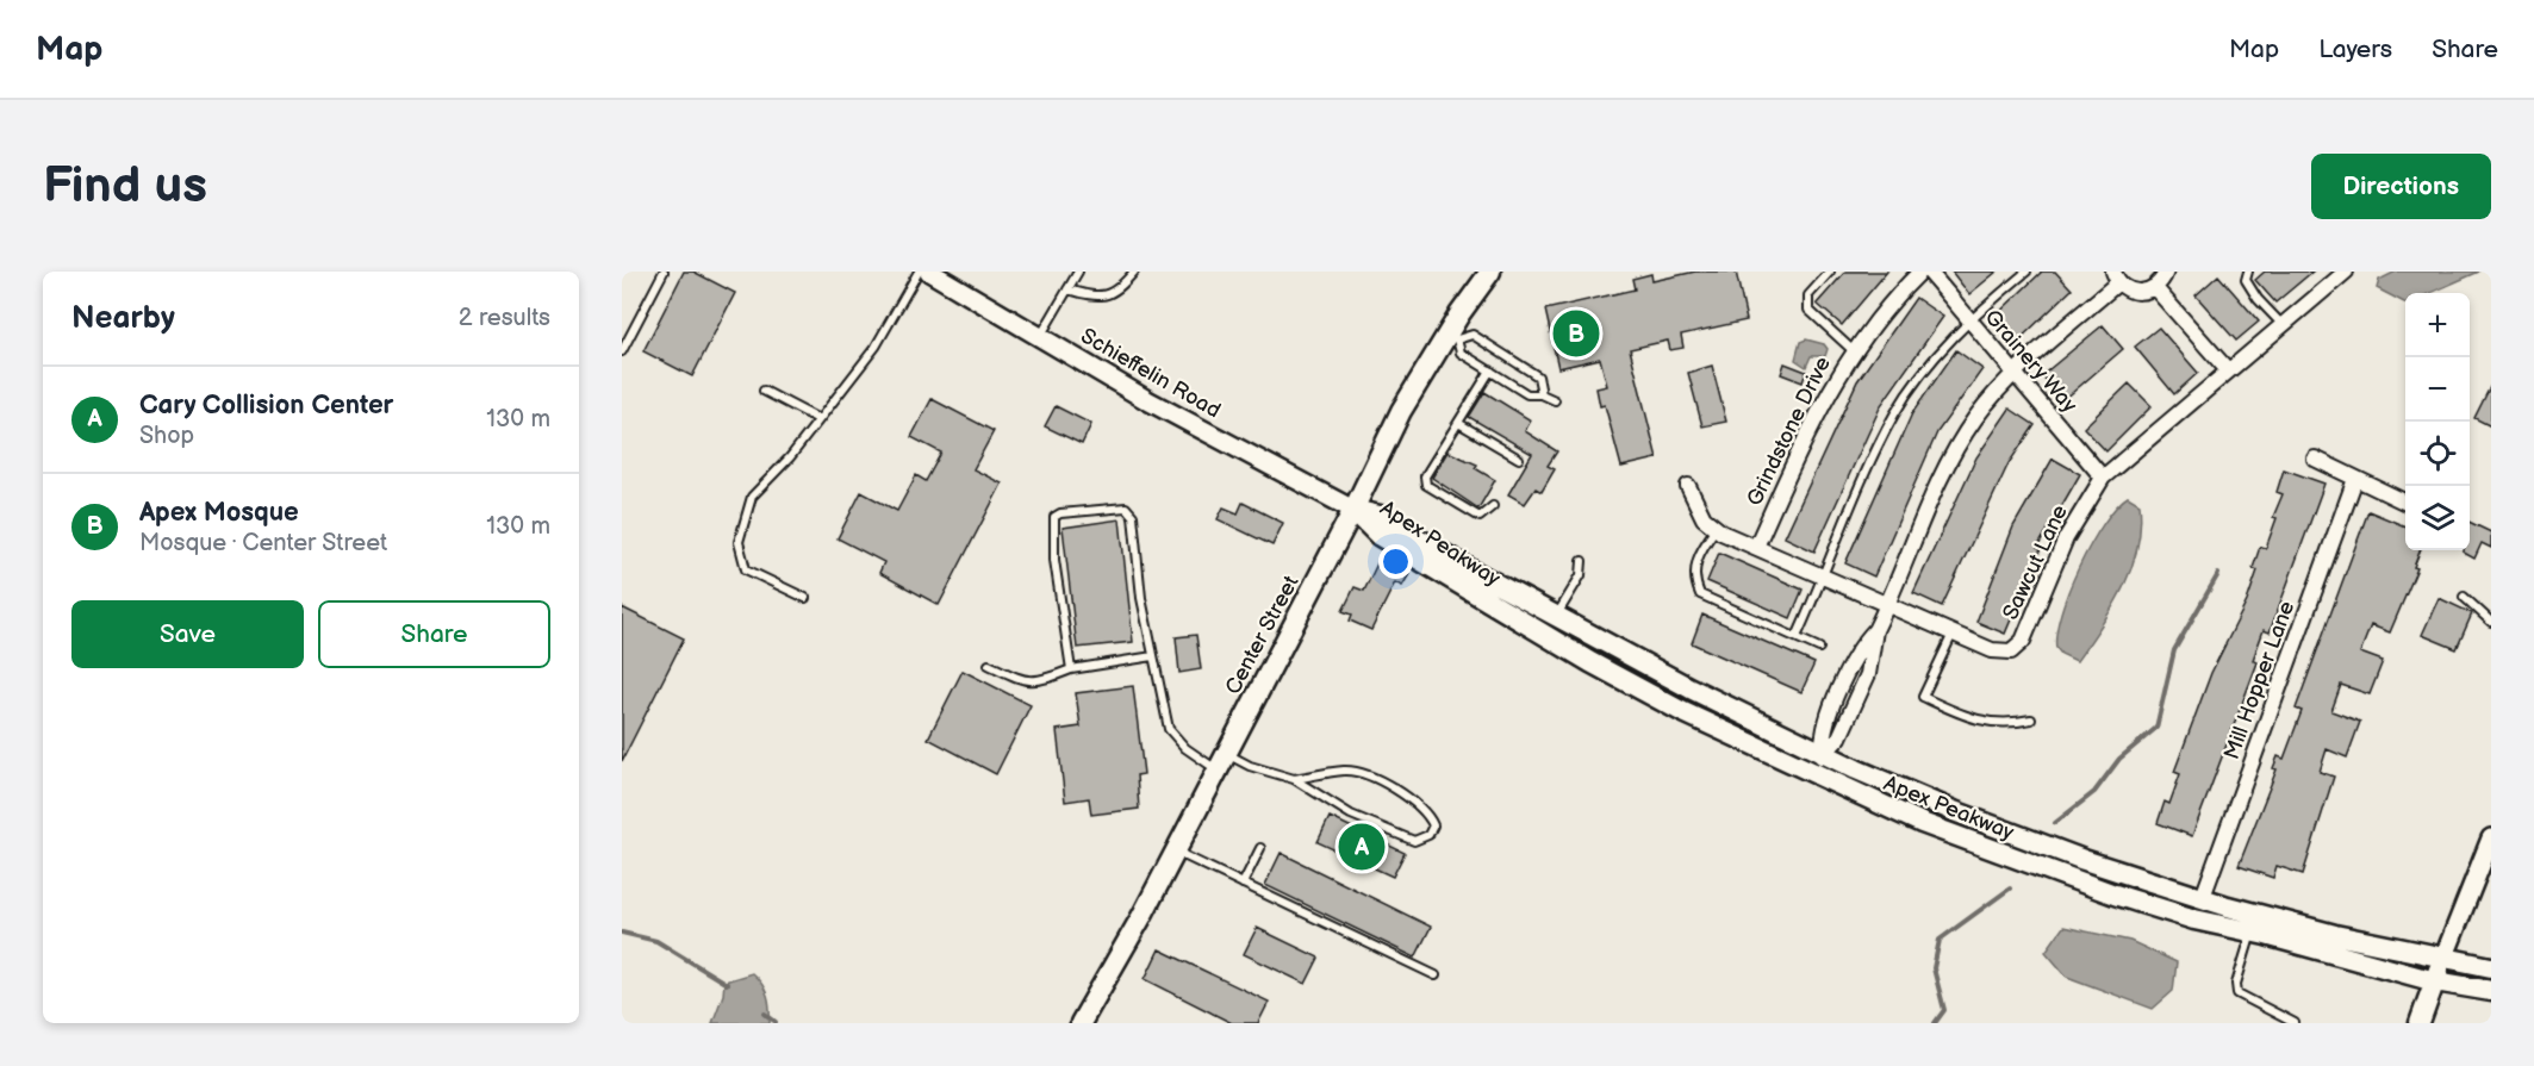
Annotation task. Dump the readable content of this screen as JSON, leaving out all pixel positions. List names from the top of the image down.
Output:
{
  "streets": {
    "main road": ["Apex Peakway", "Center Street"],
    "street": [
      "Grainery Way",
      "Schieffelin Road",
      "Grindstone Drive",
      "Sawcut Lane",
      "Mill Hopper Lane"
    ]
  },
  "crossings": [
    ["Grainery Way", "Sawcut Lane"],
    ["Schieffelin Road", "Apex Peakway"],
    ["Schieffelin Road", "Center Street"],
    ["Grindstone Drive", "Sawcut Lane"],
    ["Apex Peakway", "Center Street"],
    ["Apex Peakway", "Mill Hopper Lane"]
  ],
  "page": {
    "header": "Map",
    "nav": ["Map", "Layers", "Share"],
    "buttons": [
      "Directions",
      ["Save", "Share"]
    ],
    "title": "Find us",
    "heading": ["Nearby", "2 results"],
    "map_buttons": ["+", "−"],
    "pins": ["B", "A"],
    "list": [
      {
        "mark": "A",
        "name": "Cary Collision Center",
        "note": "Shop",
        "value": "130 m"
      },
      {
        "mark": "B",
        "name": "Apex Mosque",
        "note": "Mosque · Center Street",
        "value": "130 m"
      }
    ]
  }
}
